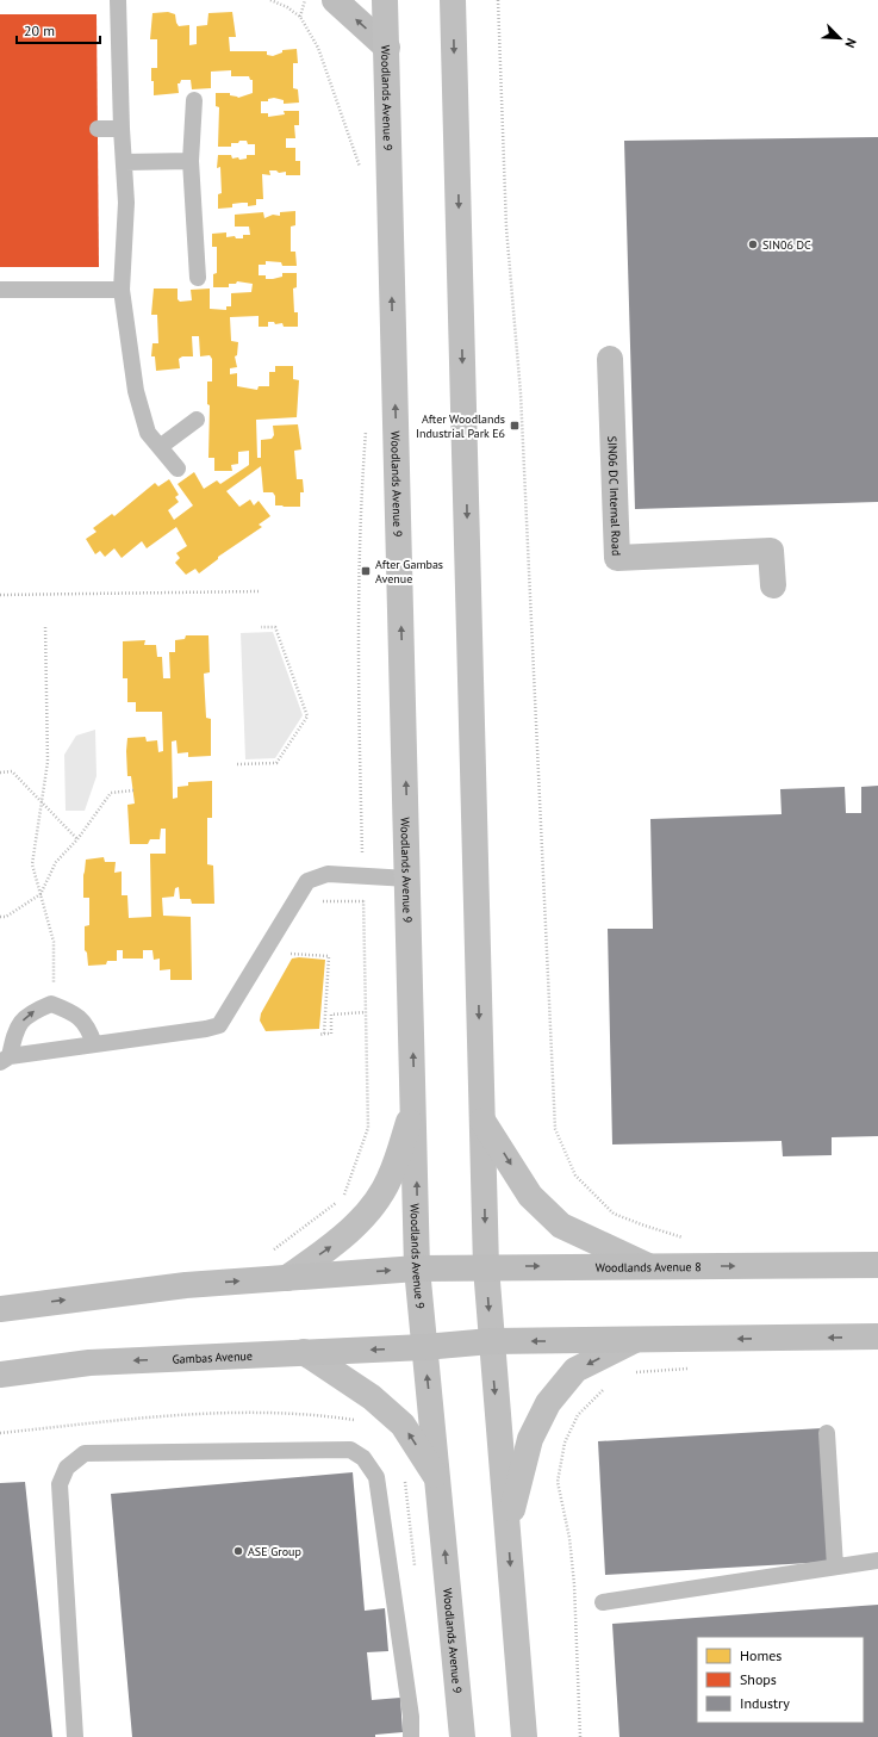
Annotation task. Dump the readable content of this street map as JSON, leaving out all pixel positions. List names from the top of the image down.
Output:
{
  "streets": {
    "main road": [
      "Woodlands Avenue 9",
      "SIN06 DC Internal Road",
      "Woodlands Avenue 8",
      "Gambas Avenue"
    ]
  },
  "crossings": [
    ["Woodlands Avenue 9", "Woodlands Avenue 8"],
    ["Woodlands Avenue 9", "Gambas Avenue"]
  ],
  "places": {
    "other": ["SIN06 DC", "ASE Group"],
    "transit": ["After Woodlands Industrial Park E6", "After Gambas Avenue"]
  },
  "legend": ["Homes", "Shops", "Industry"],
  "scale_bar": "20 m",
  "north": "bottom right"
}
